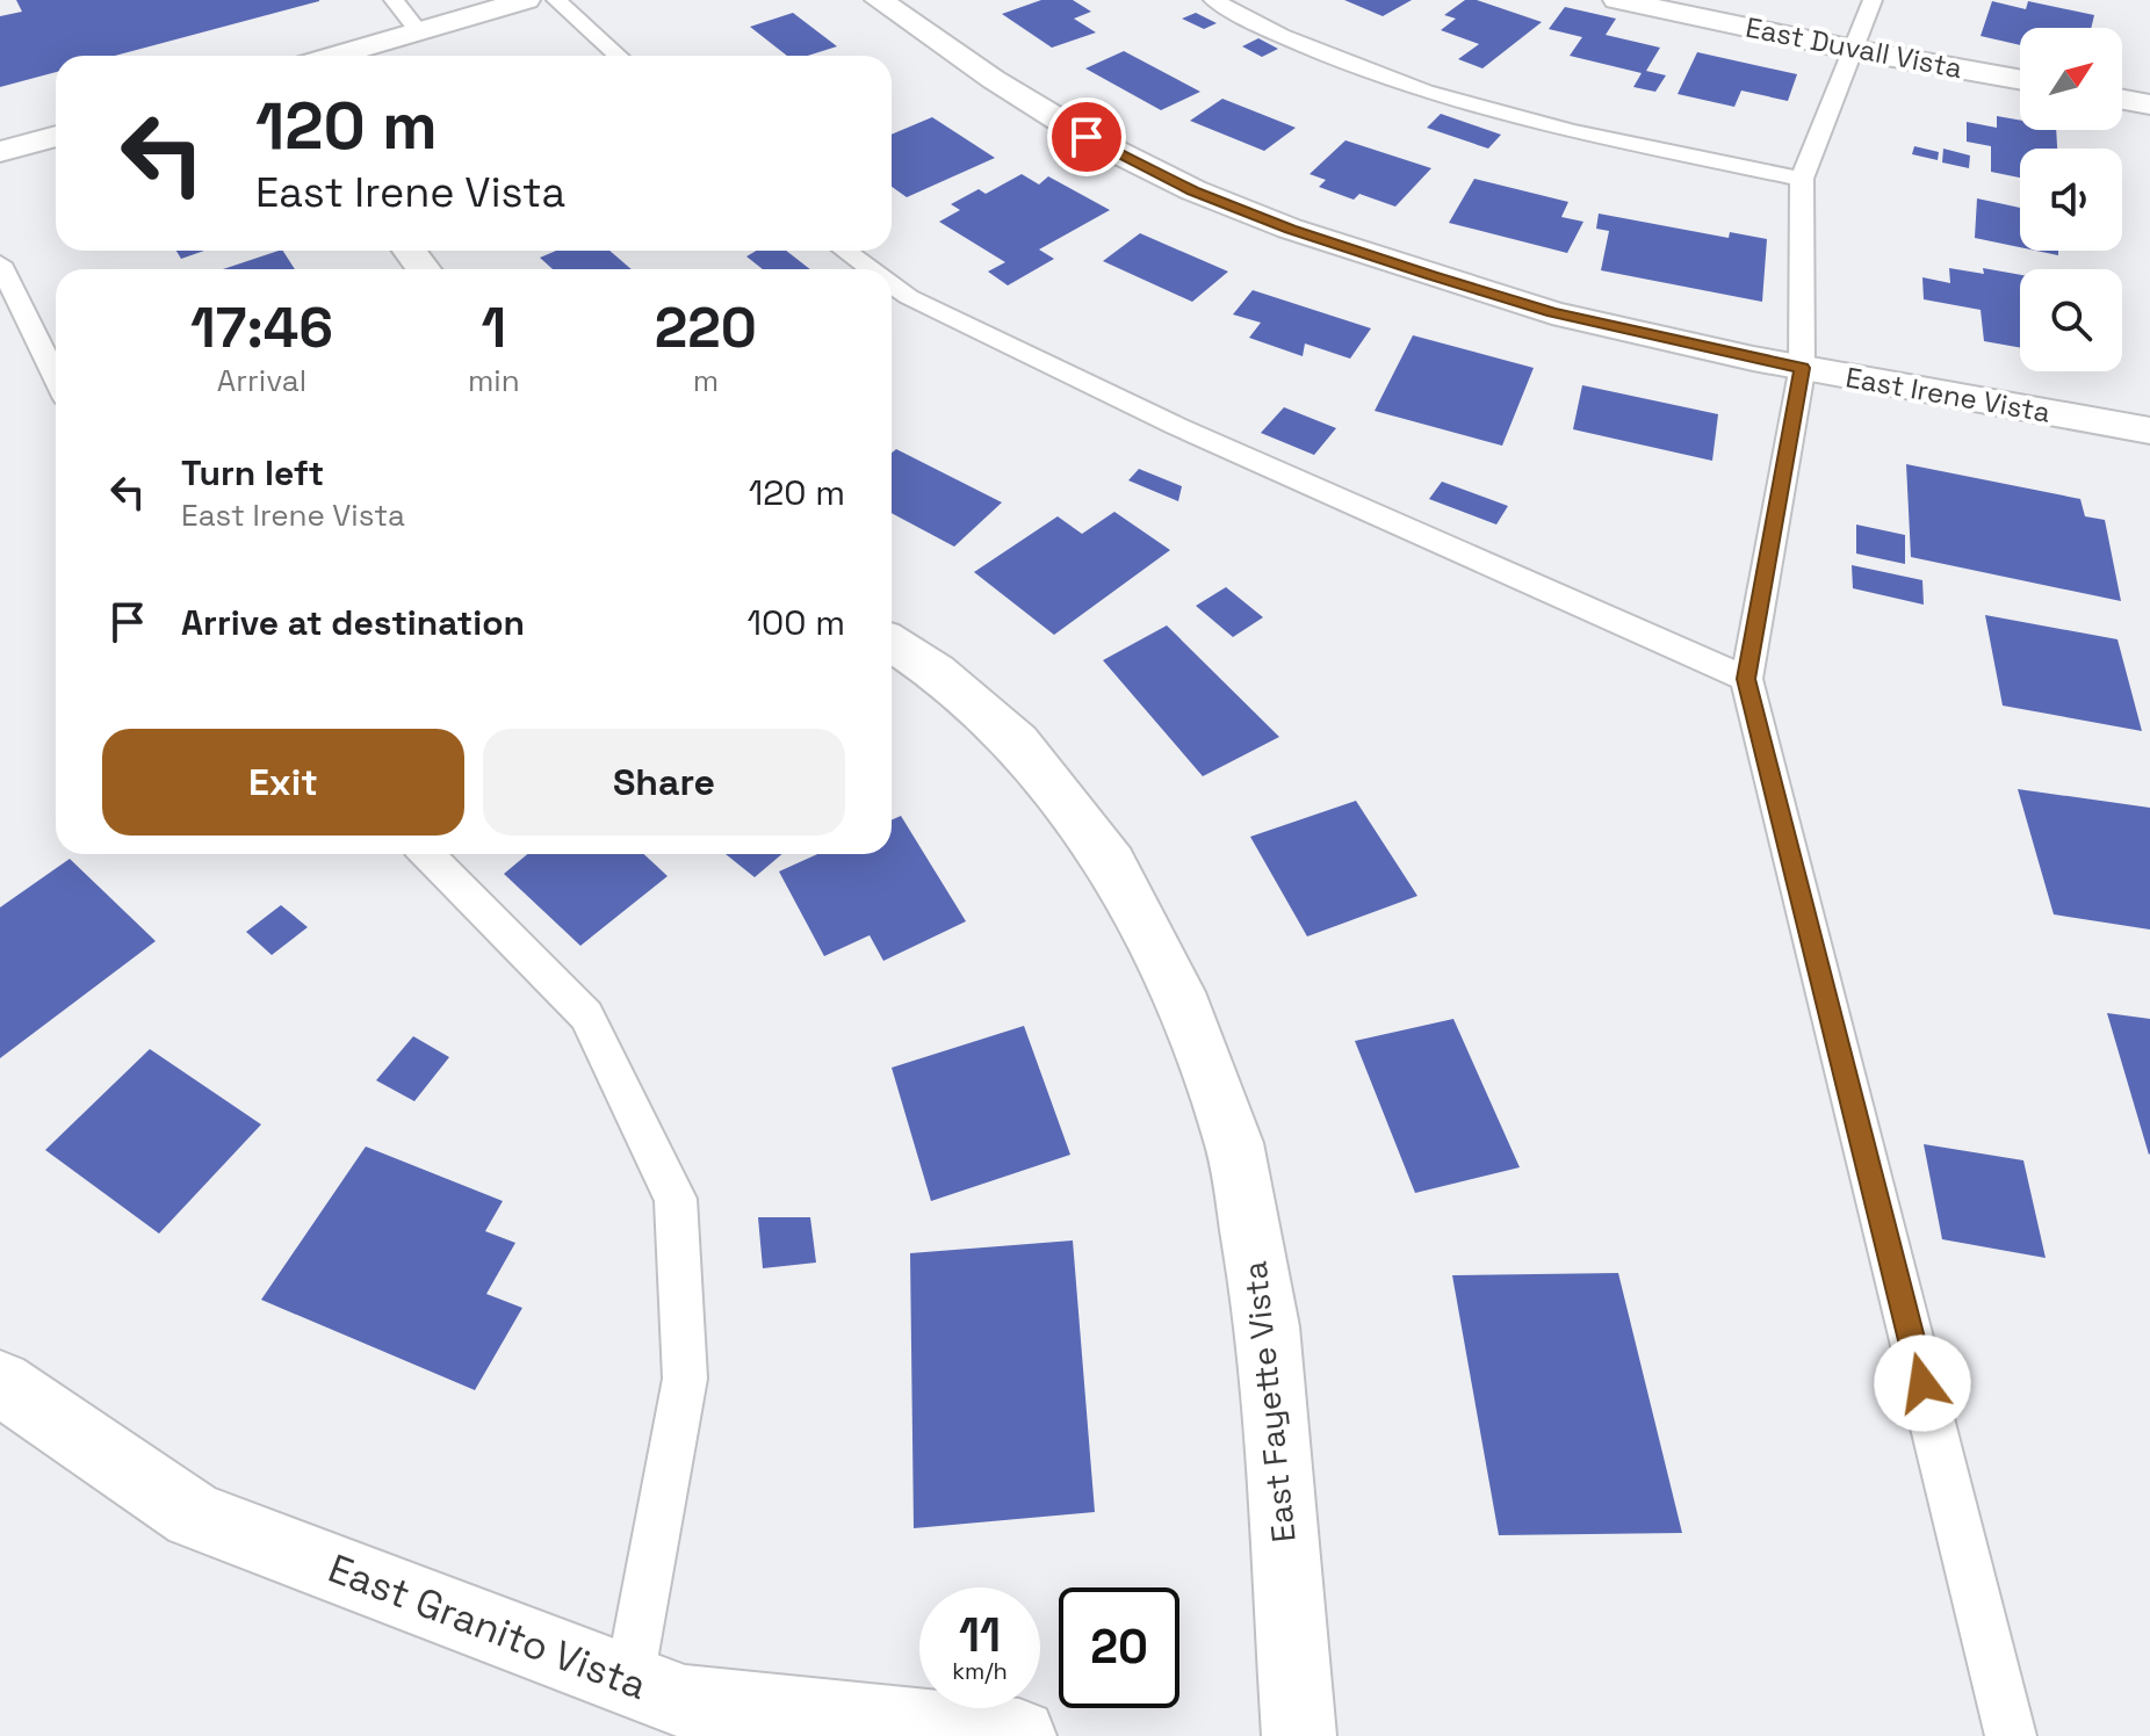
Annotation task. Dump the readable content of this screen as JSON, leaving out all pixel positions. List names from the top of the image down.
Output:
{
  "streets": {
    "street": [
      "East Duvall Vista",
      "East Irene Vista",
      "East Fayette Vista",
      "East Granito Vista"
    ]
  },
  "north": "top right",
  "page": {
    "turn": ["120 m", "East Irene Vista"],
    "eta": [
      "17:46",
      "Arrival",
      "1",
      "min",
      "220",
      "m"
    ],
    "list": [
      {
        "name": "Turn left",
        "note": "East Irene Vista",
        "value": "120 m"
      },
      {
        "name": "Arrive at destination",
        "value": "100 m"
      }
    ],
    "buttons": ["Exit", "Share"],
    "speed": "11 km/h",
    "limit": "20"
  }
}
